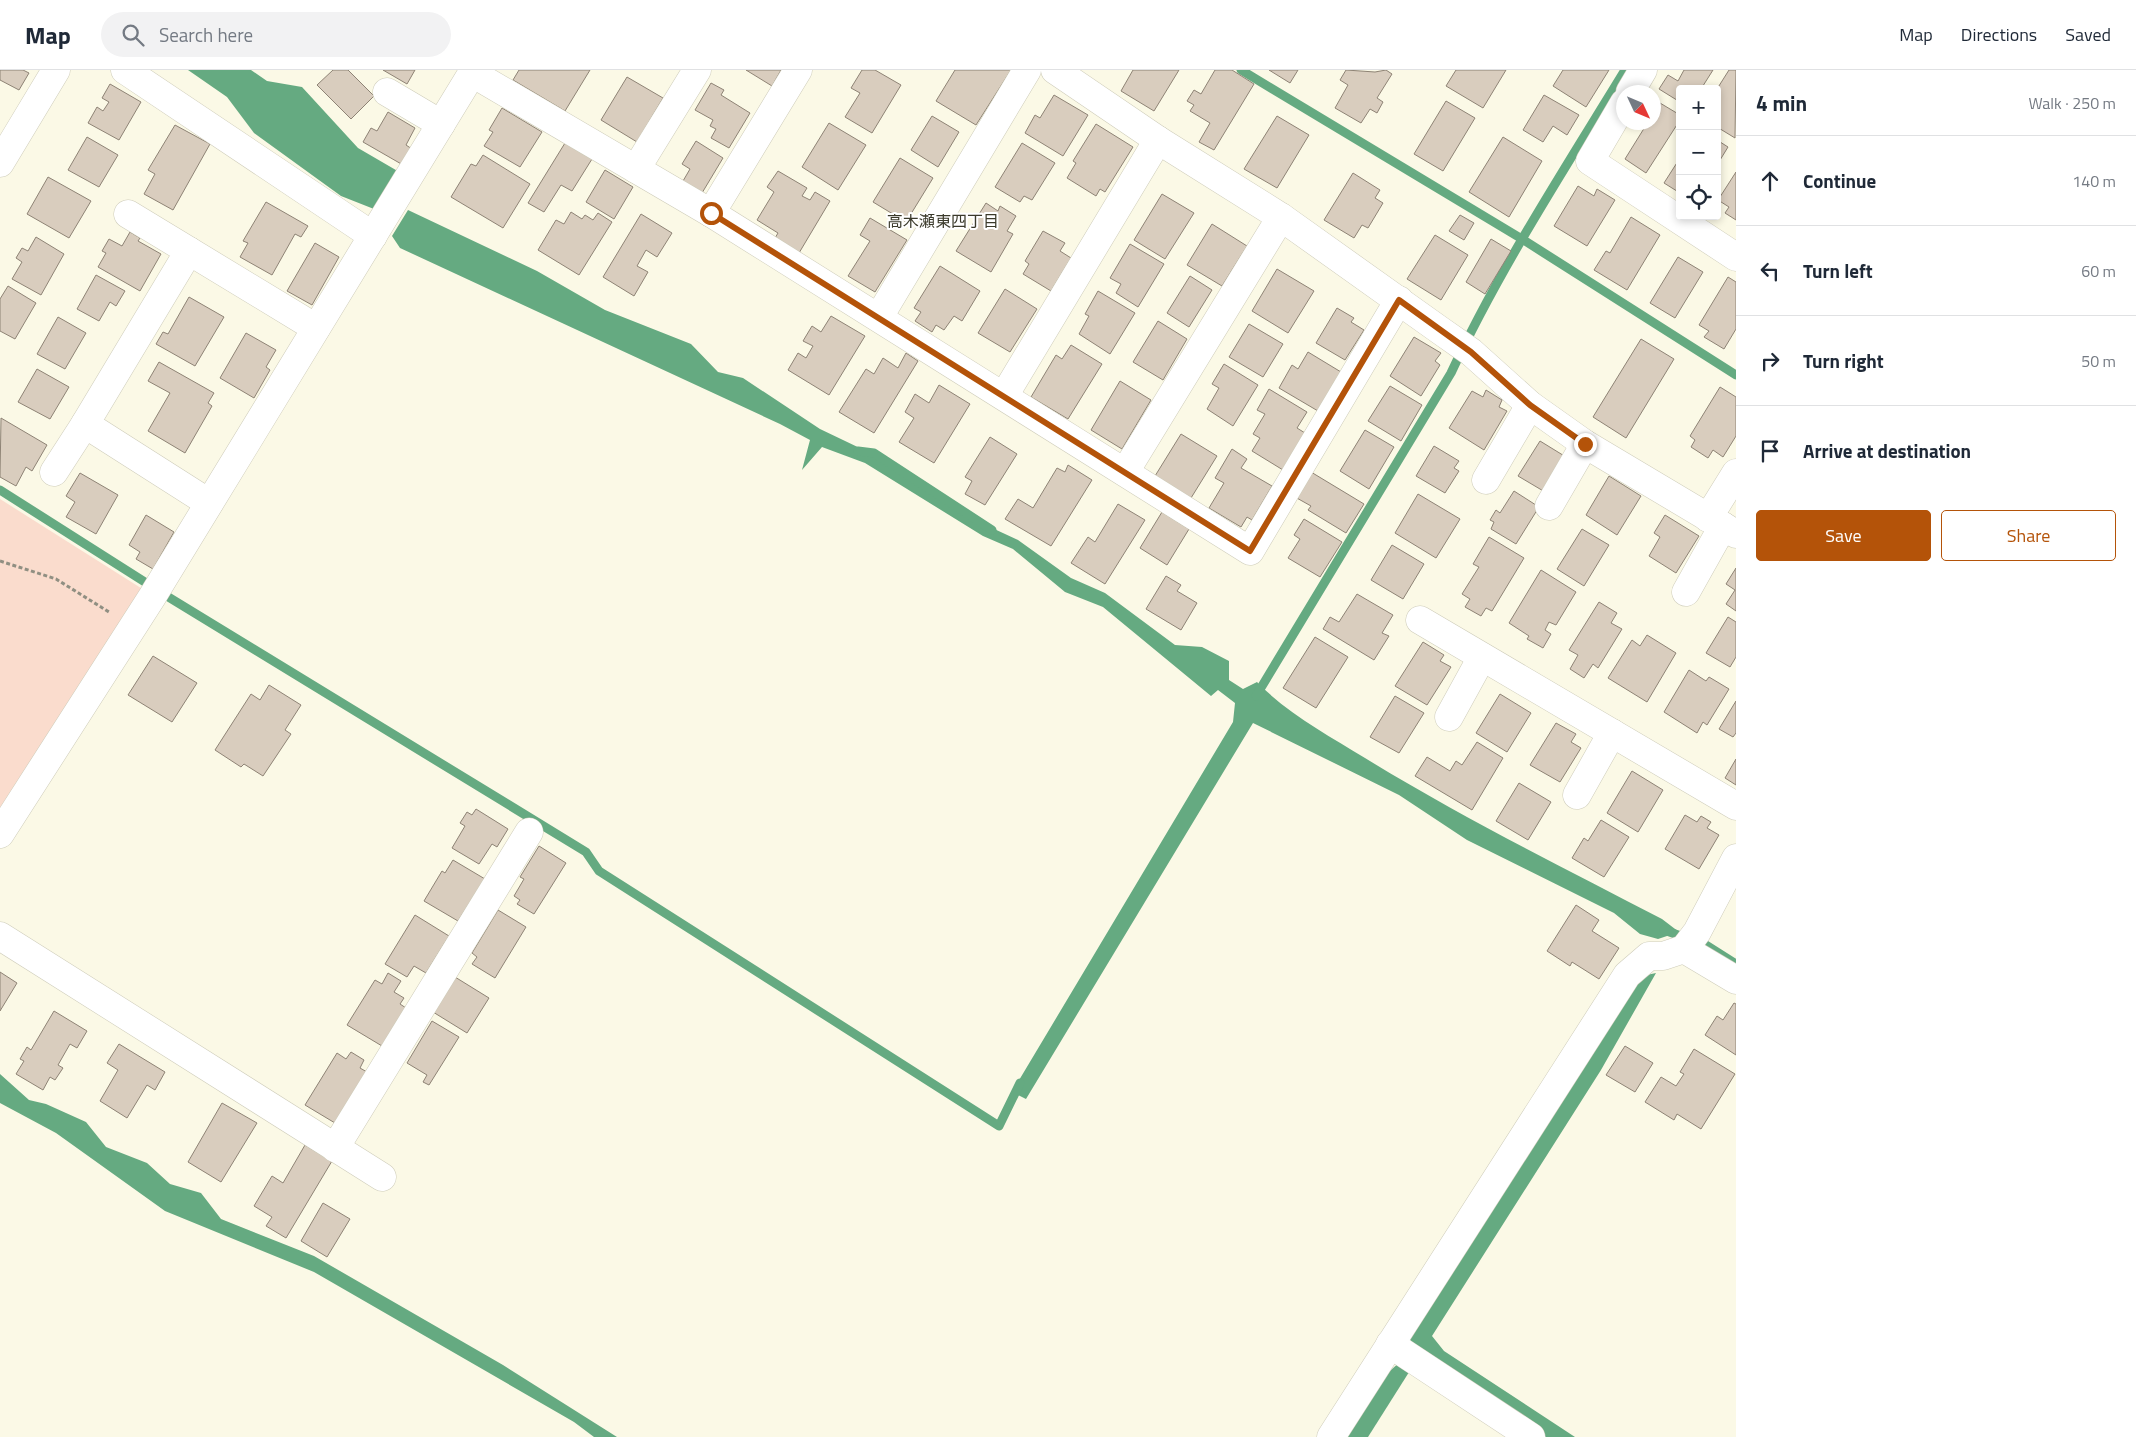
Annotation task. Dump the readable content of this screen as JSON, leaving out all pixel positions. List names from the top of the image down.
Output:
{
  "districts": ["高木瀬東四丁目"],
  "north": "bottom right",
  "page": {
    "header": "Map",
    "search": "Search here",
    "nav": ["Map", "Directions", "Saved"],
    "heading": ["4 min", "Walk · 250 m"],
    "map_buttons": ["+", "−"],
    "list": [
      ["Continue", "140 m"],
      ["Turn left", "60 m"],
      ["Turn right", "50 m"],
      "Arrive at destination"
    ],
    "buttons": ["Save", "Share"]
  }
}
